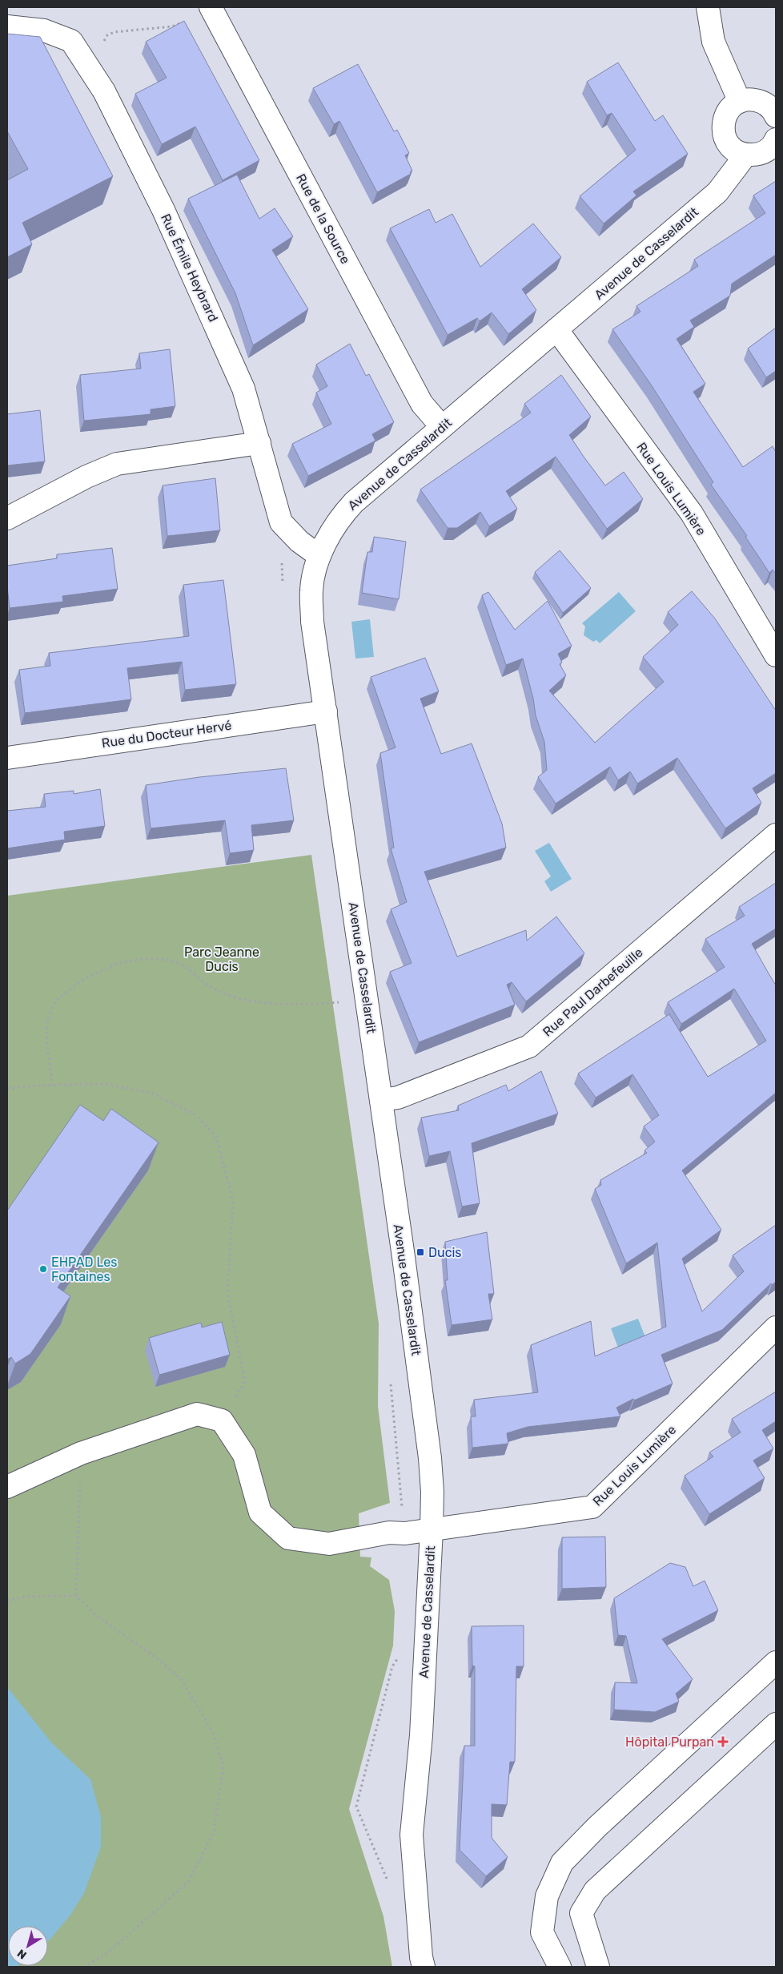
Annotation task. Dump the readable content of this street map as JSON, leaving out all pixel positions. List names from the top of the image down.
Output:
{
  "streets": {
    "street": [
      "Rue de la Source",
      "Avenue de Casselardit",
      "Rue Émile Heybrard",
      "Rue Louis Lumière",
      "Rue du Docteur Hervé",
      "Rue Paul Darbefeuille"
    ]
  },
  "crossings": [
    ["Rue de la Source", "Avenue de Casselardit"],
    ["Avenue de Casselardit", "Rue Émile Heybrard"],
    ["Avenue de Casselardit", "Rue Louis Lumière"],
    ["Avenue de Casselardit", "Rue du Docteur Hervé"],
    ["Avenue de Casselardit", "Rue Paul Darbefeuille"]
  ],
  "parks": ["Parc Jeanne Ducis"],
  "places": {
    "transit": ["Ducis"],
    "other": ["EHPAD Les Fontaines"],
    "health": ["Hôpital Purpan"]
  },
  "north": "bottom left"
}
